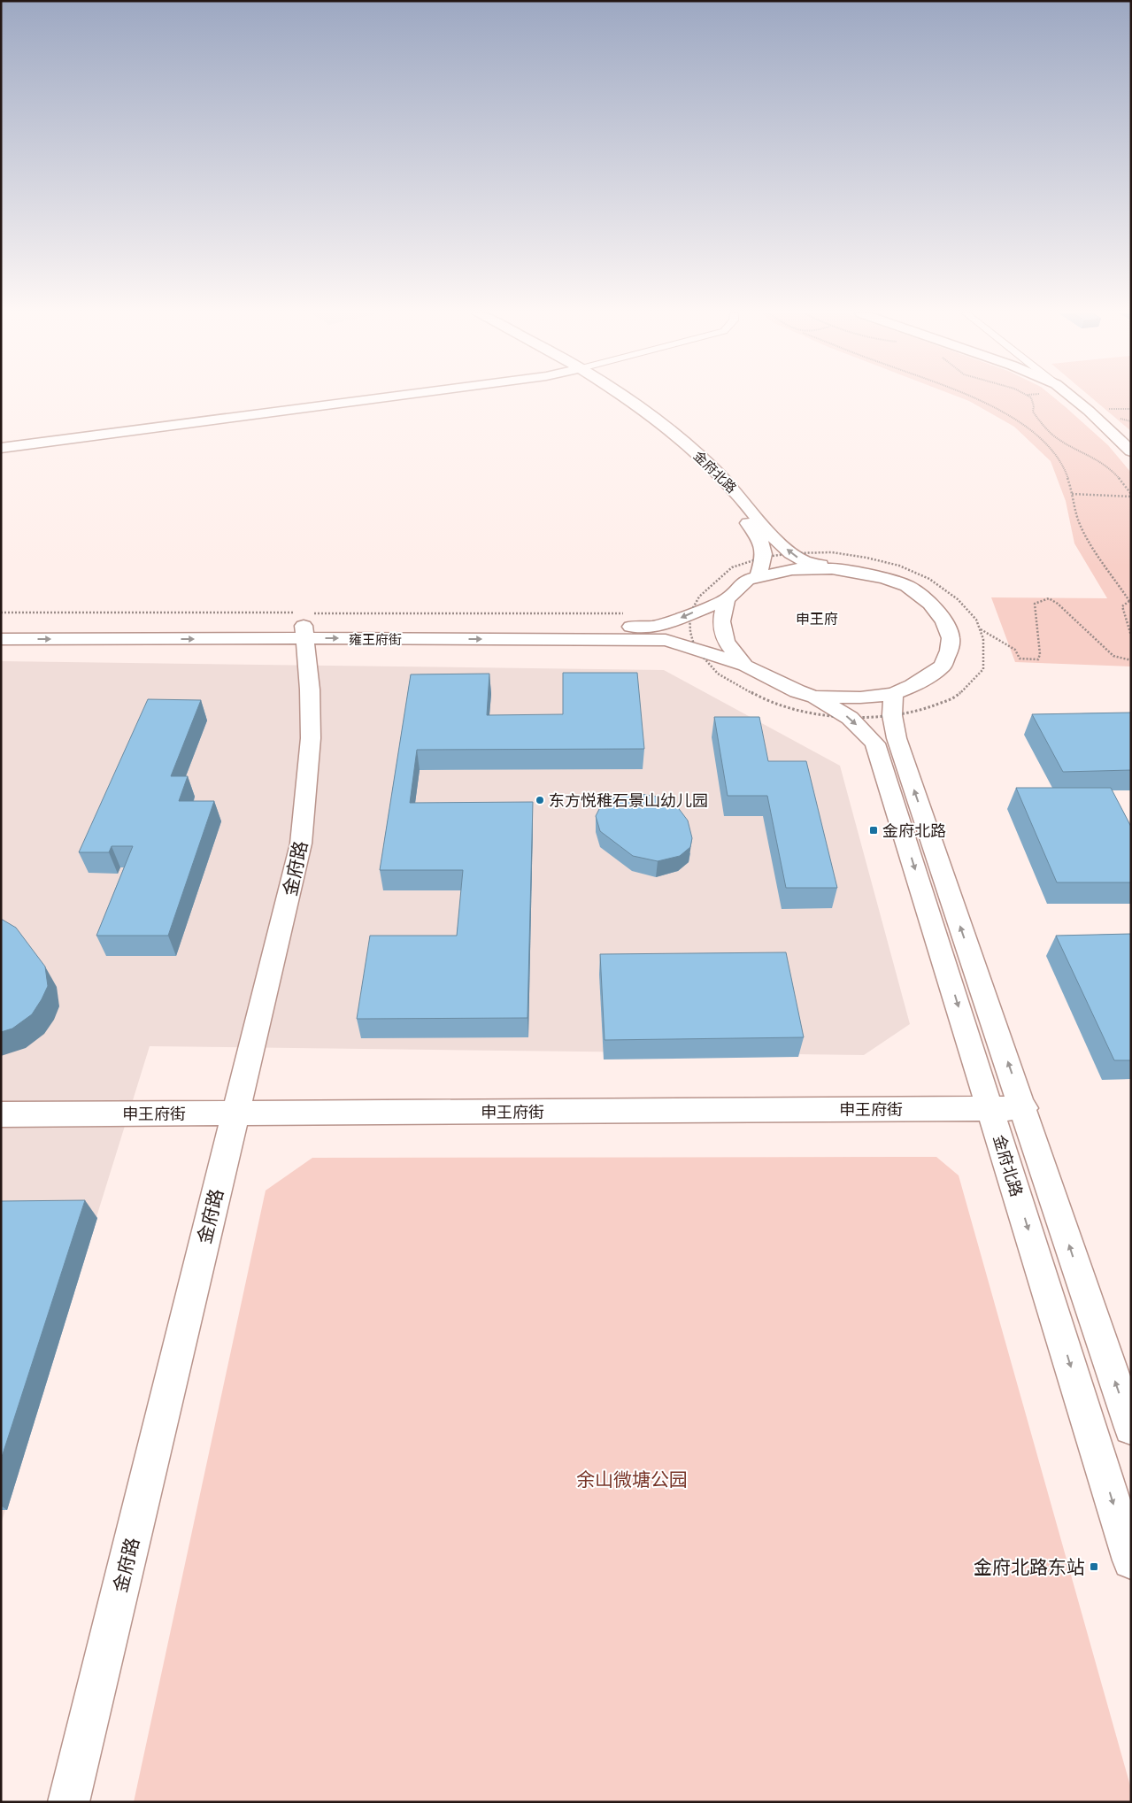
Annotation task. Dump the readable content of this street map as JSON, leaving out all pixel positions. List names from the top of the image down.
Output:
{
  "streets": {
    "main road": [
      "金府北路",
      "雍王府街",
      "金府路",
      "申王府街"
    ]
  },
  "crossings": [
    ["金府北路", "雍王府街"],
    ["金府北路", "申王府街"],
    ["雍王府街", "金府路"],
    ["金府路", "申王府街"]
  ],
  "districts": ["申王府"],
  "parks": ["余山微塘公园"],
  "places": {
    "other": ["东方悦稚石景山幼儿园"],
    "transit": ["金府北路", "金府北路东站"]
  }
}
